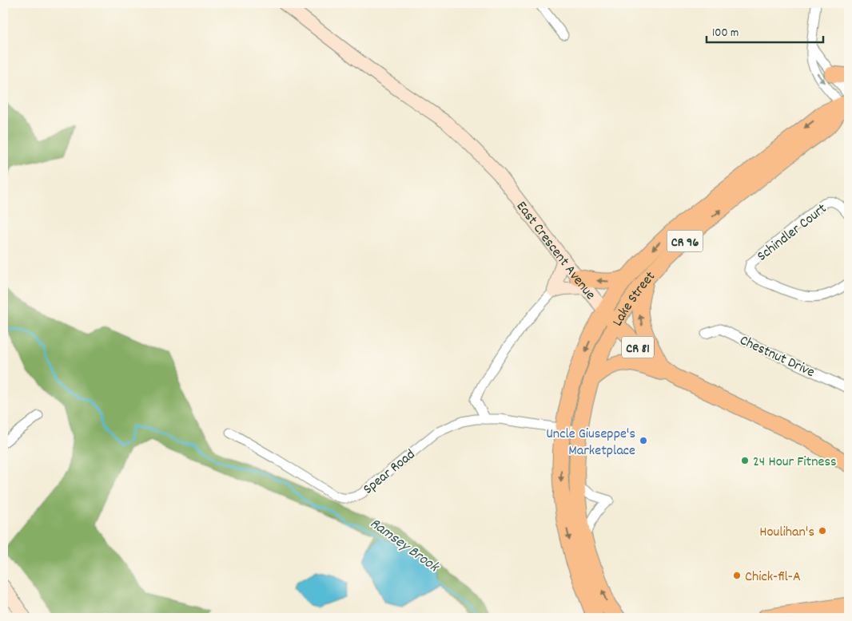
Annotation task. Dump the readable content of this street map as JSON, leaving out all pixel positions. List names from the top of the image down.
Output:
{
  "streets": {
    "main road": [
      "CR 96",
      "East Crescent Avenue",
      "Lake Street",
      "CR 81"
    ],
    "street": ["Schindler Court", "Chestnut Drive", "Spear Road"]
  },
  "crossings": [
    ["East Crescent Avenue", "Lake Street"],
    ["Lake Street", "Spear Road"]
  ],
  "water": ["Ramsey Brook"],
  "places": [
    "Uncle Giuseppe's Marketplace",
    "24 Hour Fitness",
    "Houlihan's",
    "Chick-fil-A"
  ],
  "scale_bar": "100 m"
}
